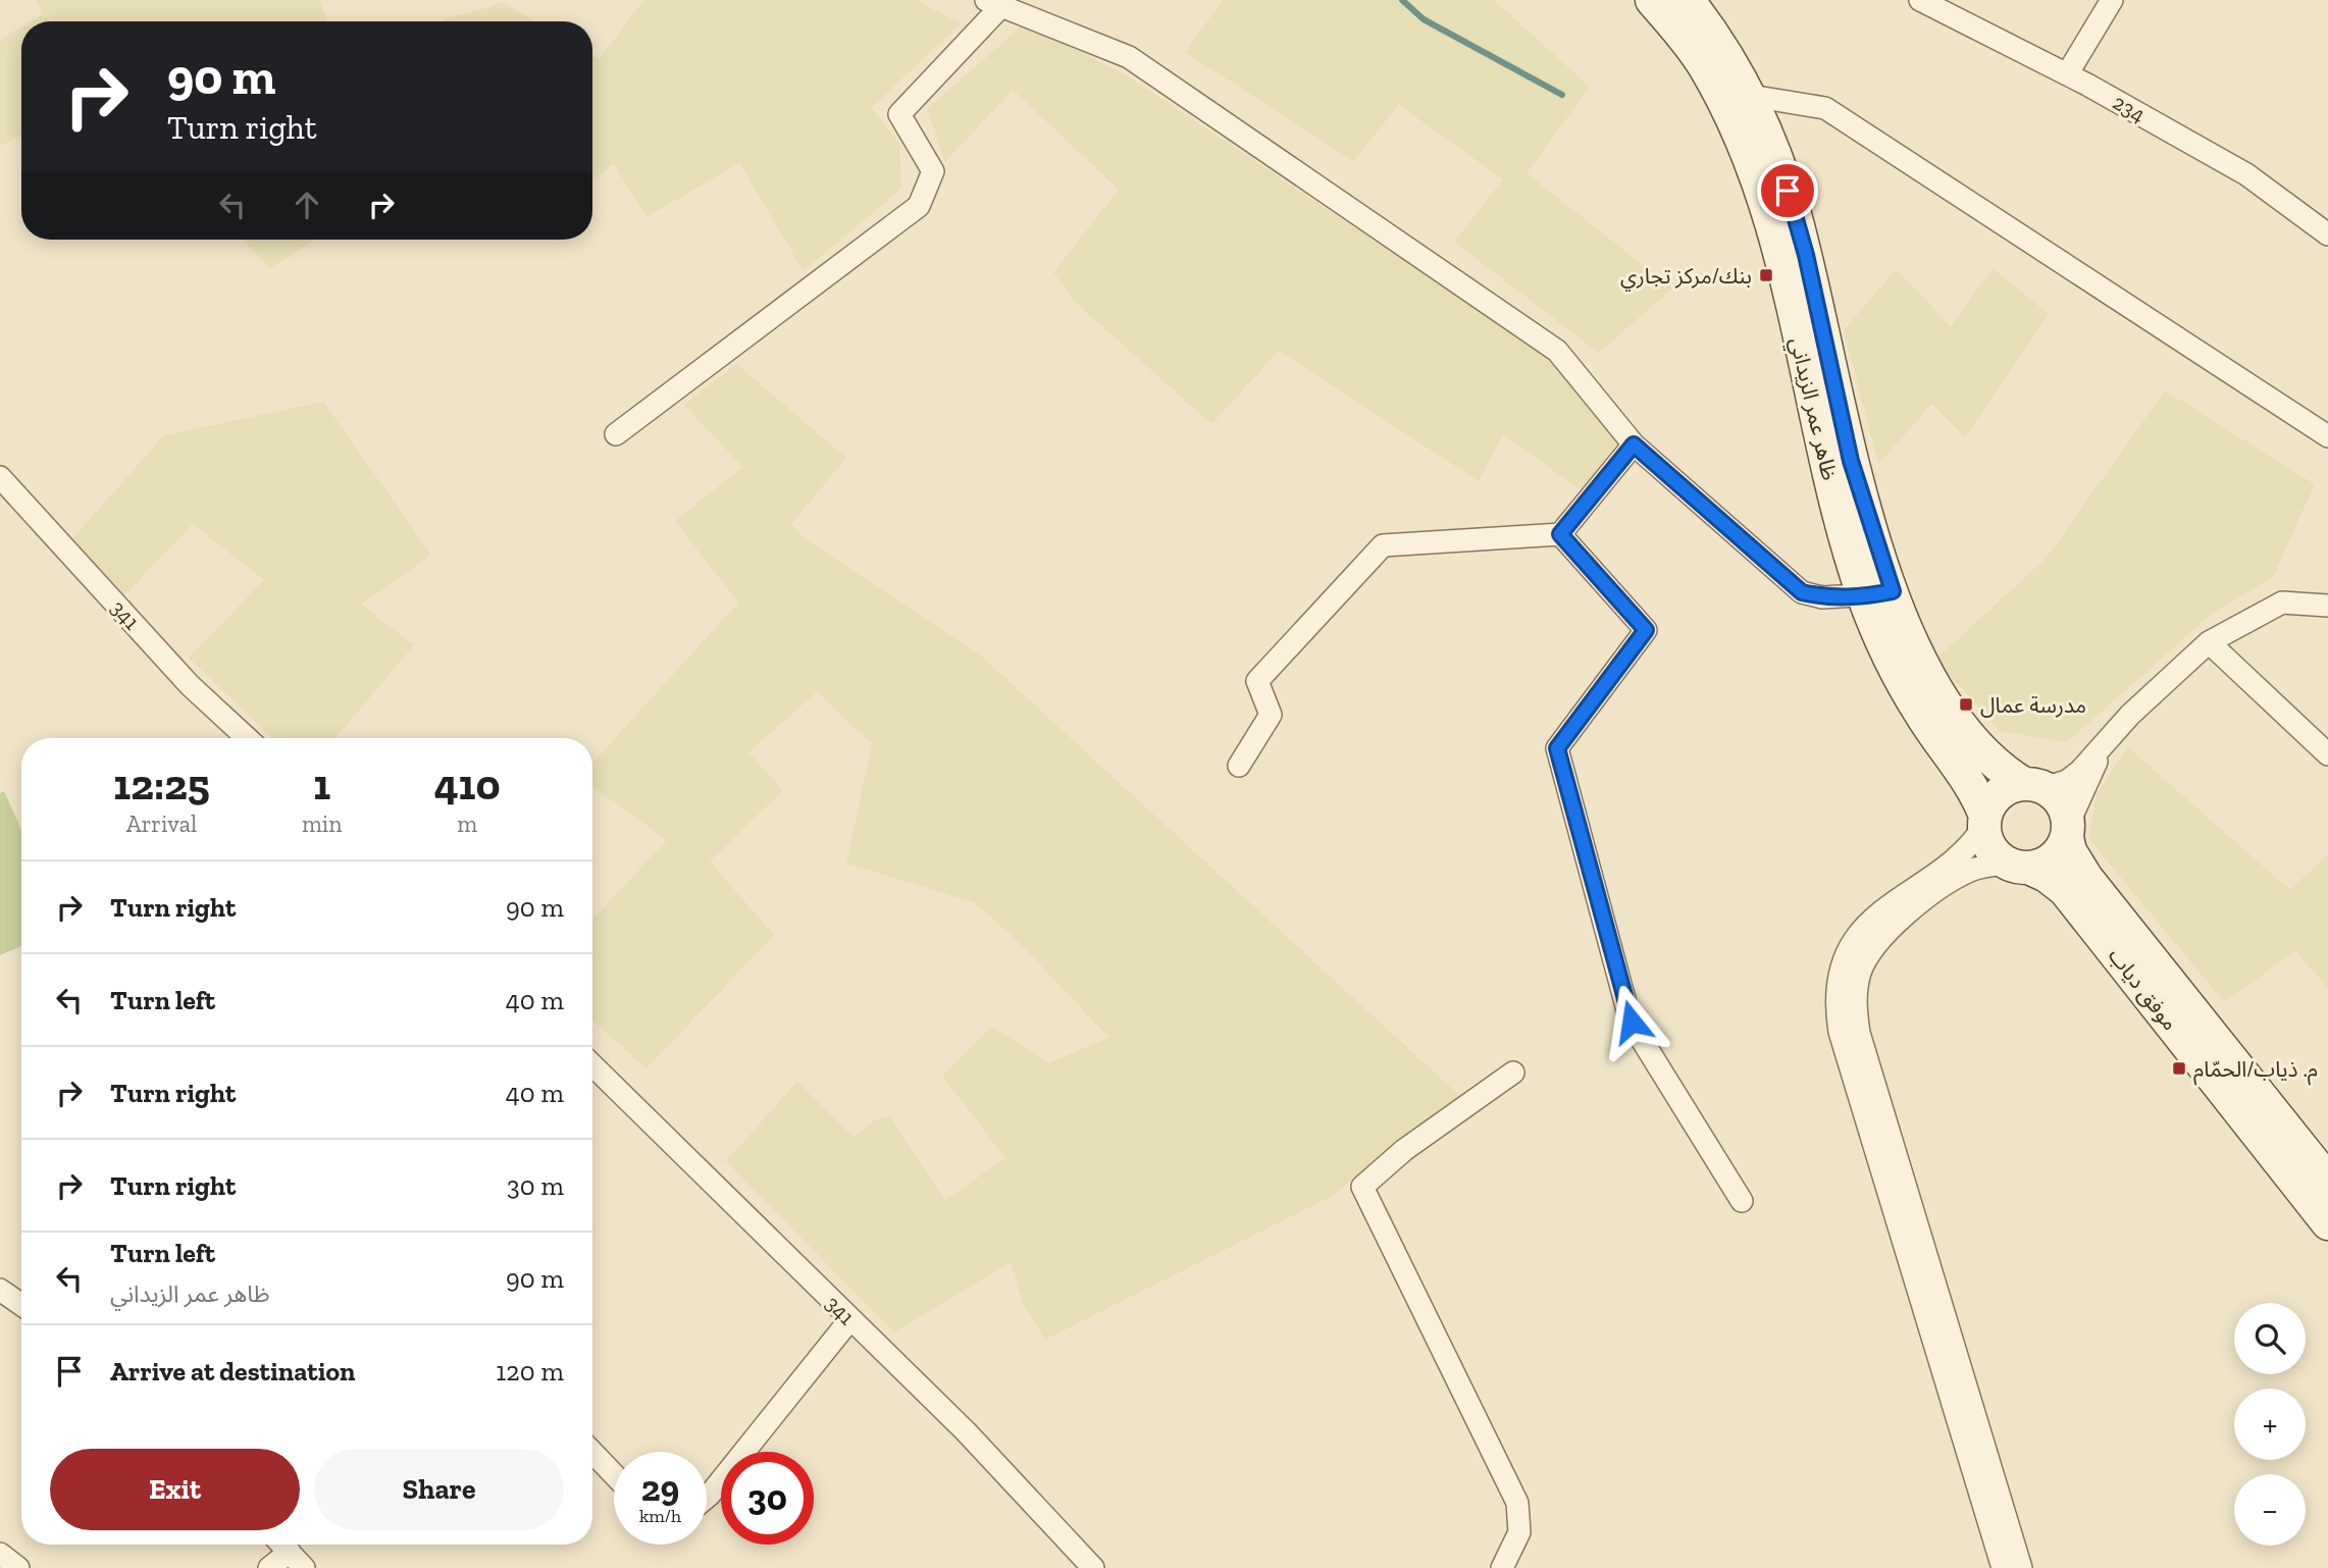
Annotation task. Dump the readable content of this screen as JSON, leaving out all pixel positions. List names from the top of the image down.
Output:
{
  "streets": {
    "main road": ["ظاهر عمر الزيداني", "موفق دياب"],
    "street": ["234", "341"]
  },
  "crossings": [
    ["ظاهر عمر الزيداني", "موفق دياب"]
  ],
  "places": {
    "transit": ["بنك/مركز تجاري", "مدرسة عمال", "م. ذياب/الحمّام"]
  },
  "page": {
    "turn": ["90 m", "Turn right"],
    "eta": [
      "12:25",
      "Arrival",
      "1",
      "min",
      "410",
      "m"
    ],
    "list": [
      {
        "name": "Turn right",
        "value": "90 m"
      },
      {
        "name": "Turn left",
        "value": "40 m"
      },
      {
        "name": "Turn right",
        "value": "40 m"
      },
      {
        "name": "Turn right",
        "value": "30 m"
      },
      {
        "name": "Turn left",
        "note": "ظاهر عمر الزيداني",
        "value": "90 m"
      },
      {
        "name": "Arrive at destination",
        "value": "120 m"
      }
    ],
    "map_buttons": ["+", "−"],
    "buttons": ["Exit", "Share"],
    "speed": "29 km/h",
    "limit": "30"
  }
}
